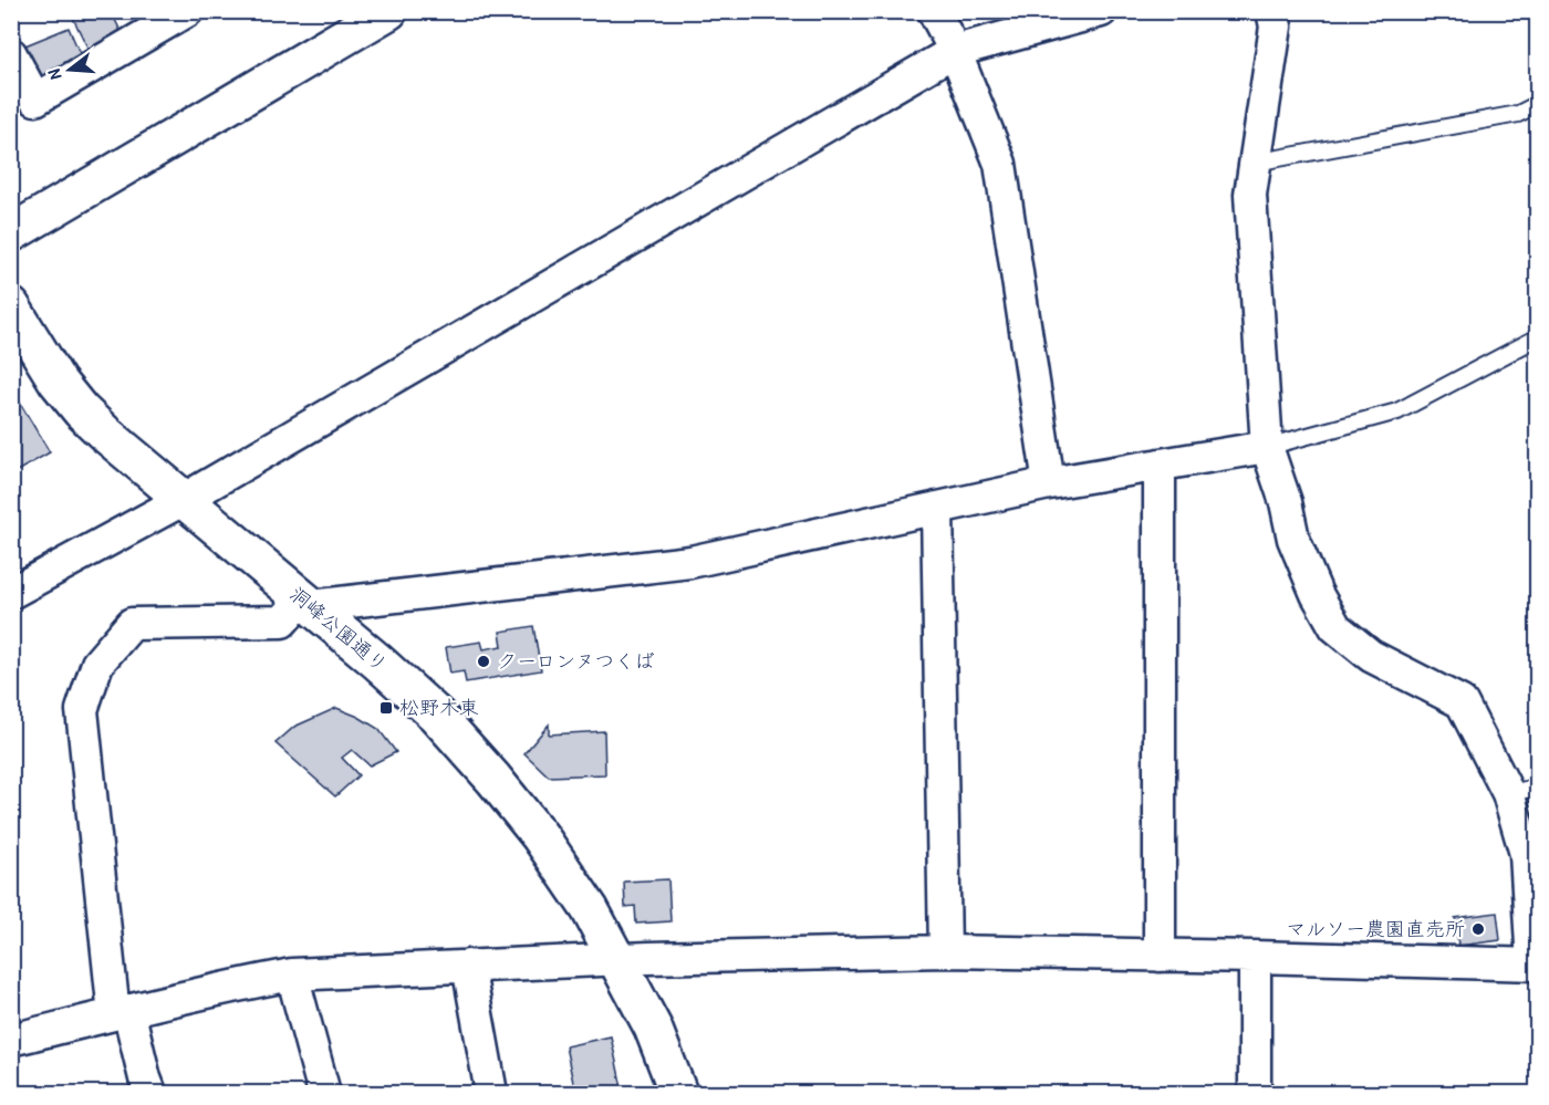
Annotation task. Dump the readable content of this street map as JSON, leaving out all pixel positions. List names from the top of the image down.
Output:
{
  "streets": {
    "street": ["洞峰公園通り"]
  },
  "places": {
    "other": ["クーロンヌつくば", "マルソー農園直売所"],
    "transit": ["松野木東"]
  },
  "north": "left"
}
